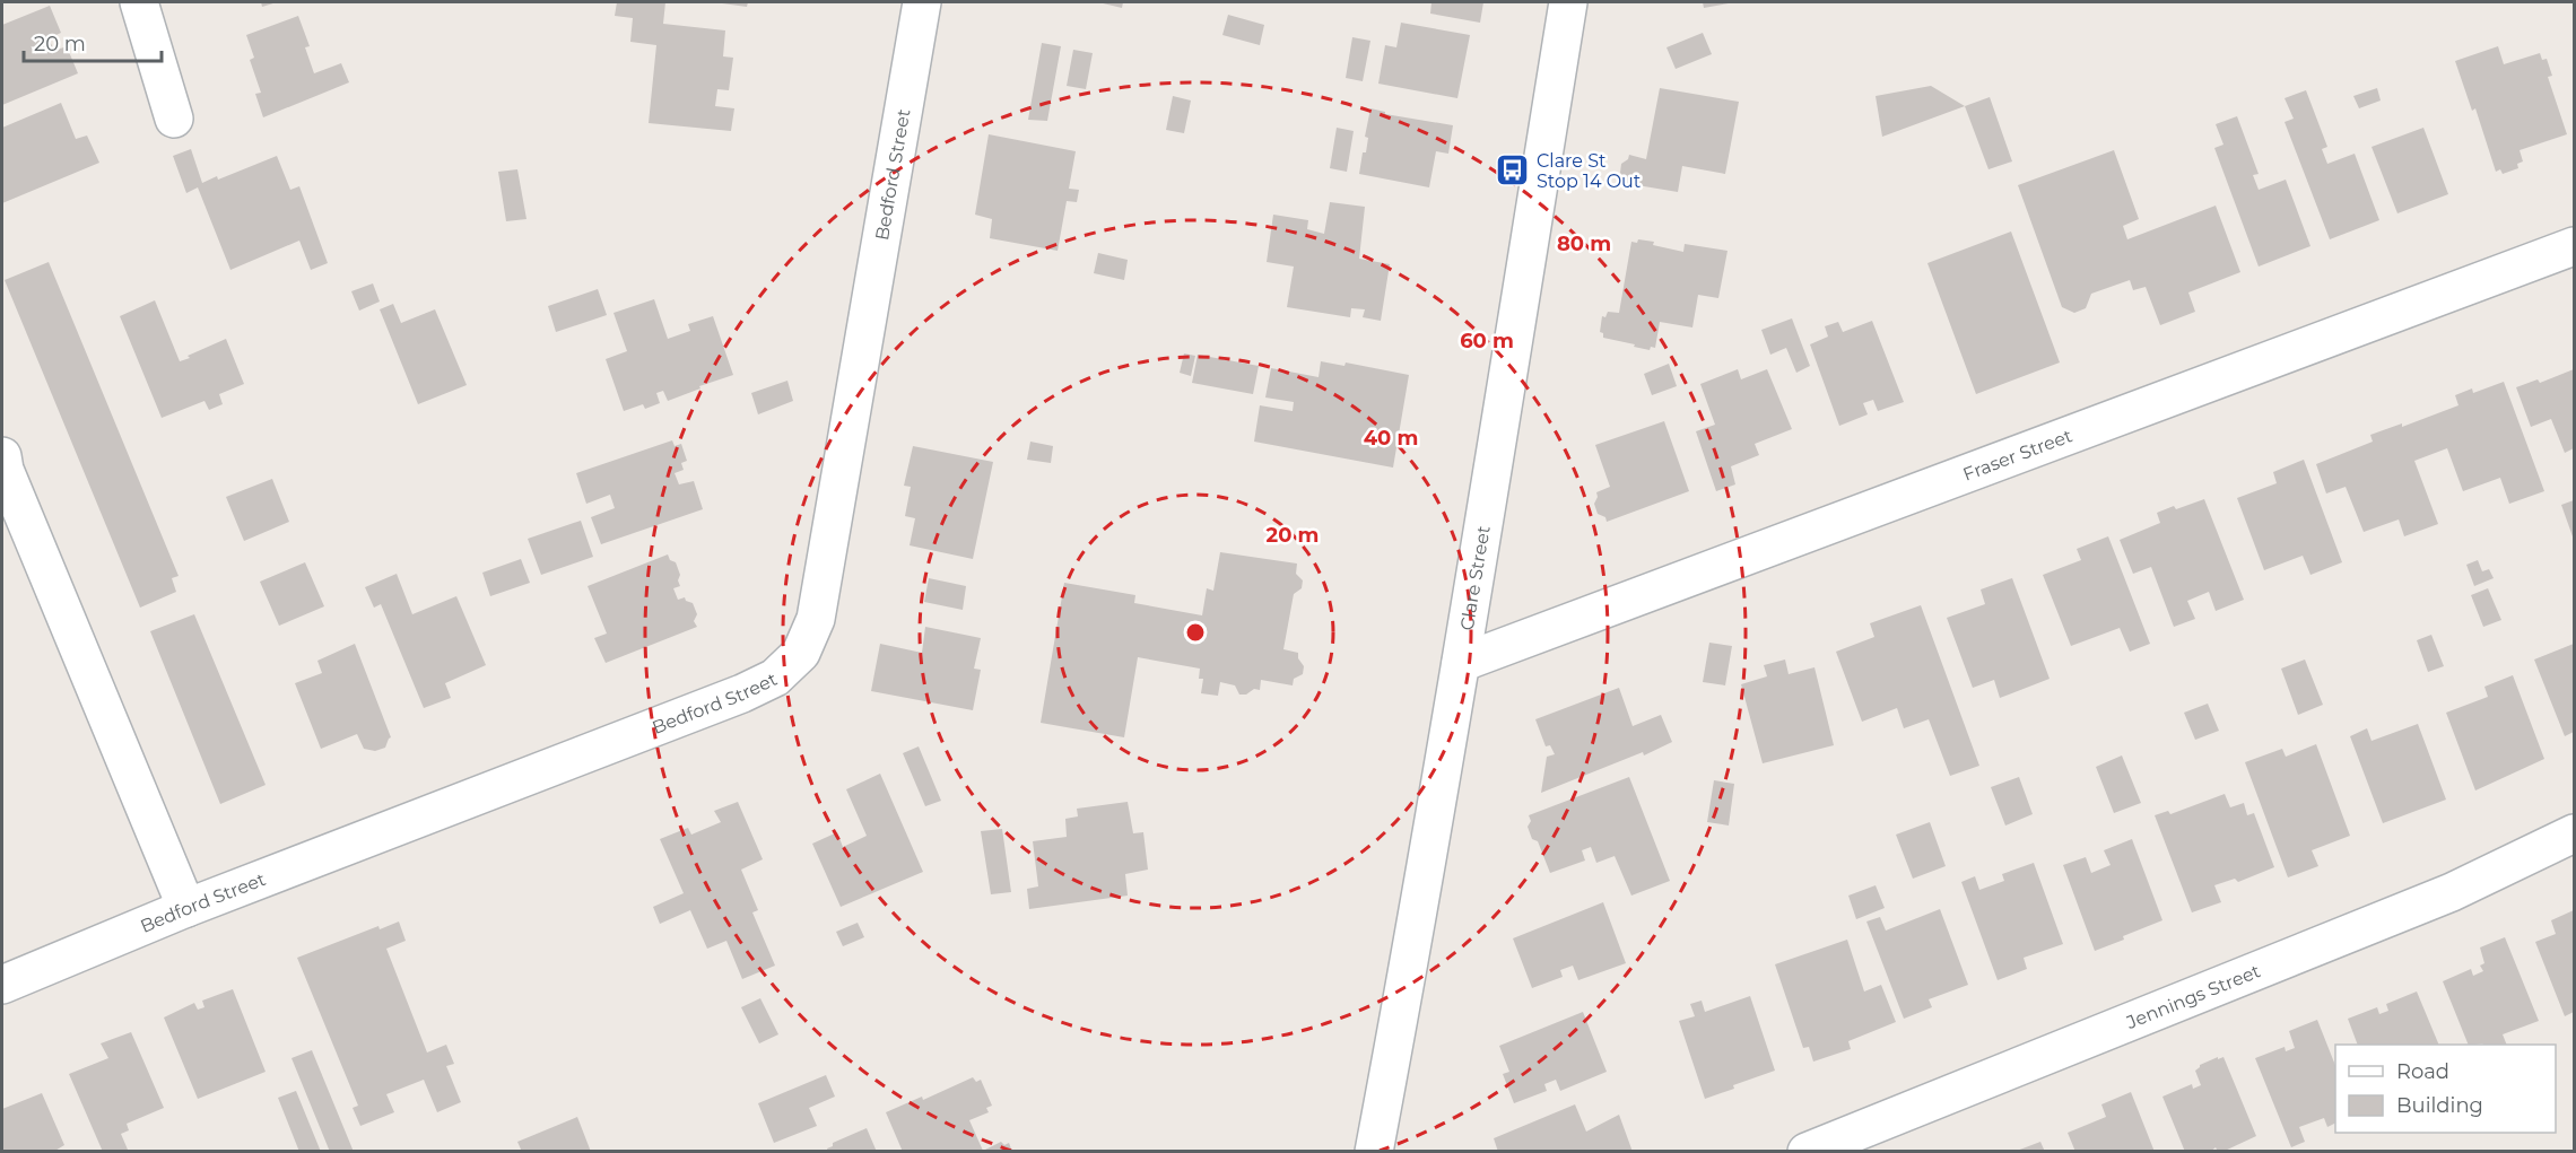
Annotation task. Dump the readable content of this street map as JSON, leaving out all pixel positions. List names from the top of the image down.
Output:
{
  "streets": {
    "street": [
      "Bedford Street",
      "Fraser Street",
      "Clare Street",
      "Jennings Street"
    ]
  },
  "crossings": [
    ["Fraser Street", "Clare Street"]
  ],
  "places": {
    "bus stop": ["Clare St Stop 14 Out"]
  },
  "legend": ["Road", "Building"],
  "scale_bar": "20 m",
  "rings": [
    "80 m",
    "60 m",
    "40 m",
    "20 m"
  ]
}
